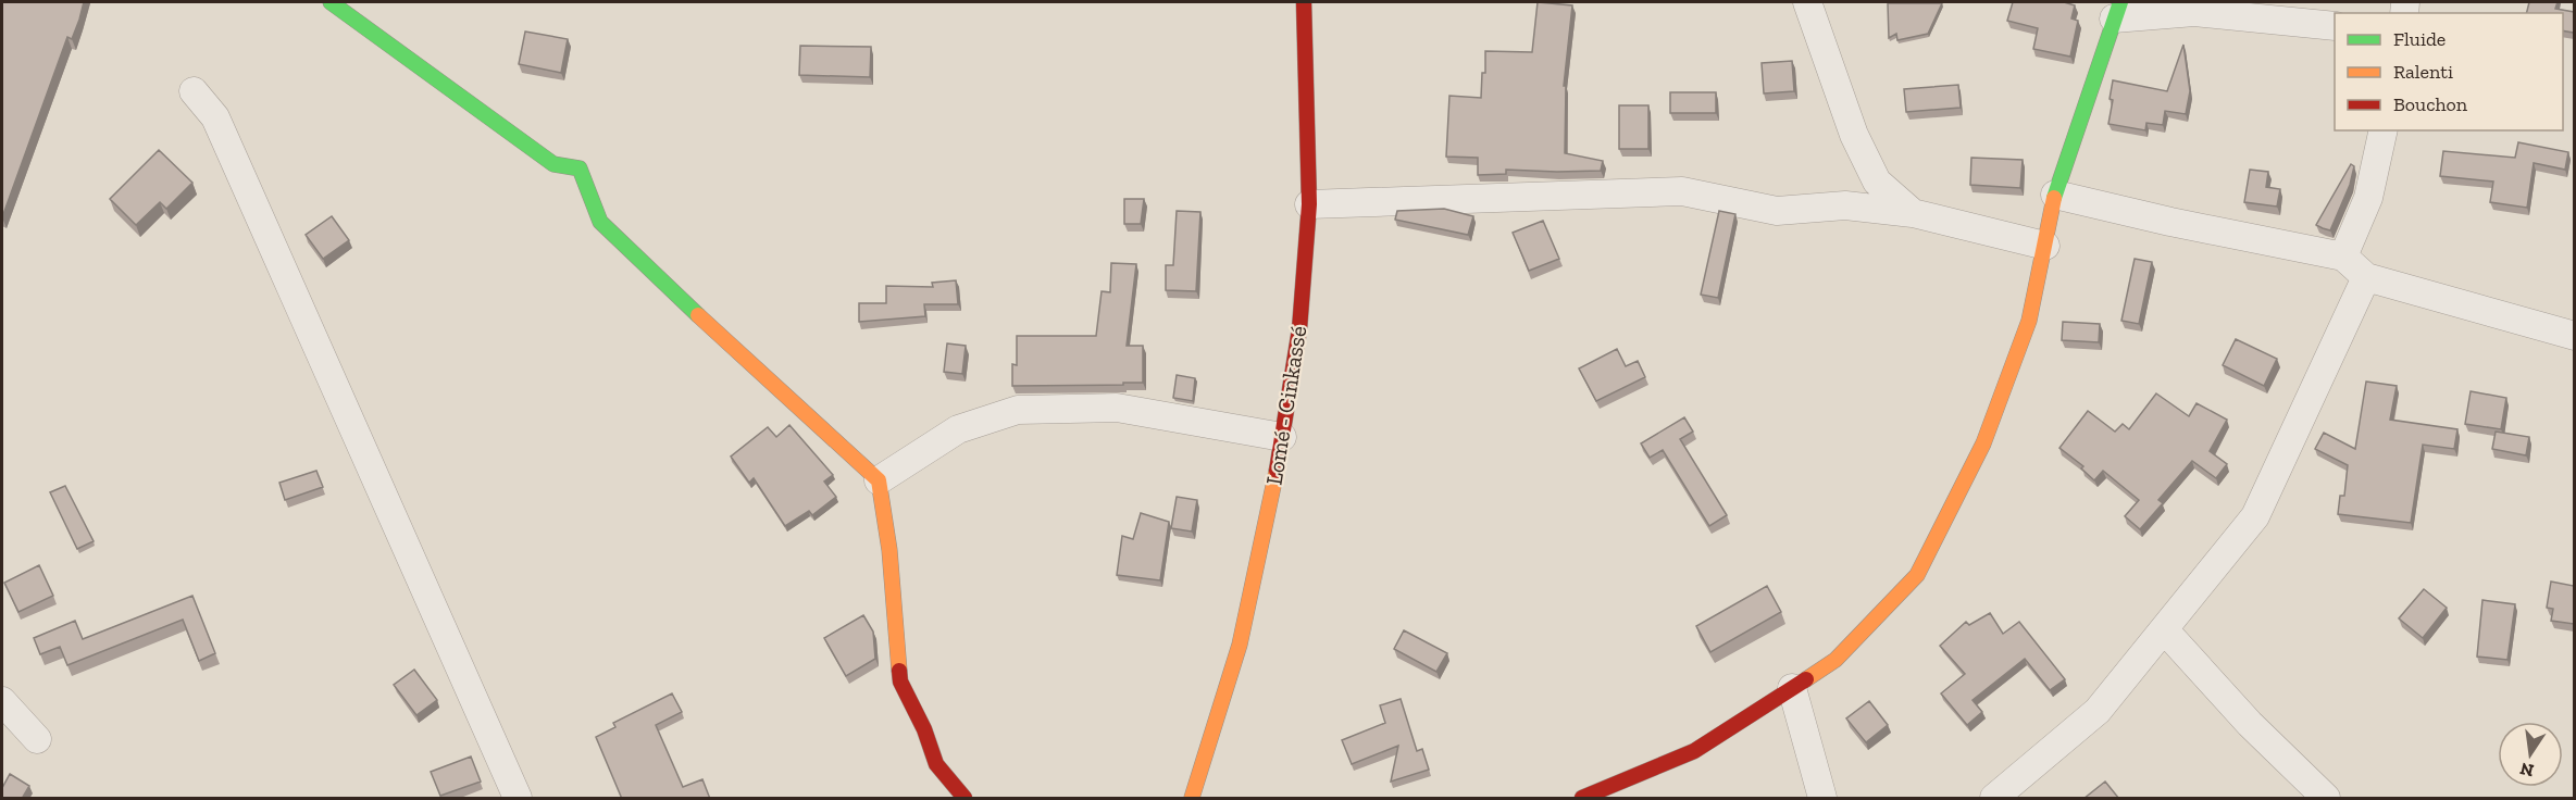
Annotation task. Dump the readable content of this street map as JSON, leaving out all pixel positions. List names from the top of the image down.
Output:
{
  "streets": {
    "main road": ["Lomé - Cinkassé"]
  },
  "legend": ["Fluide", "Ralenti", "Bouchon"],
  "north": "bottom"
}
